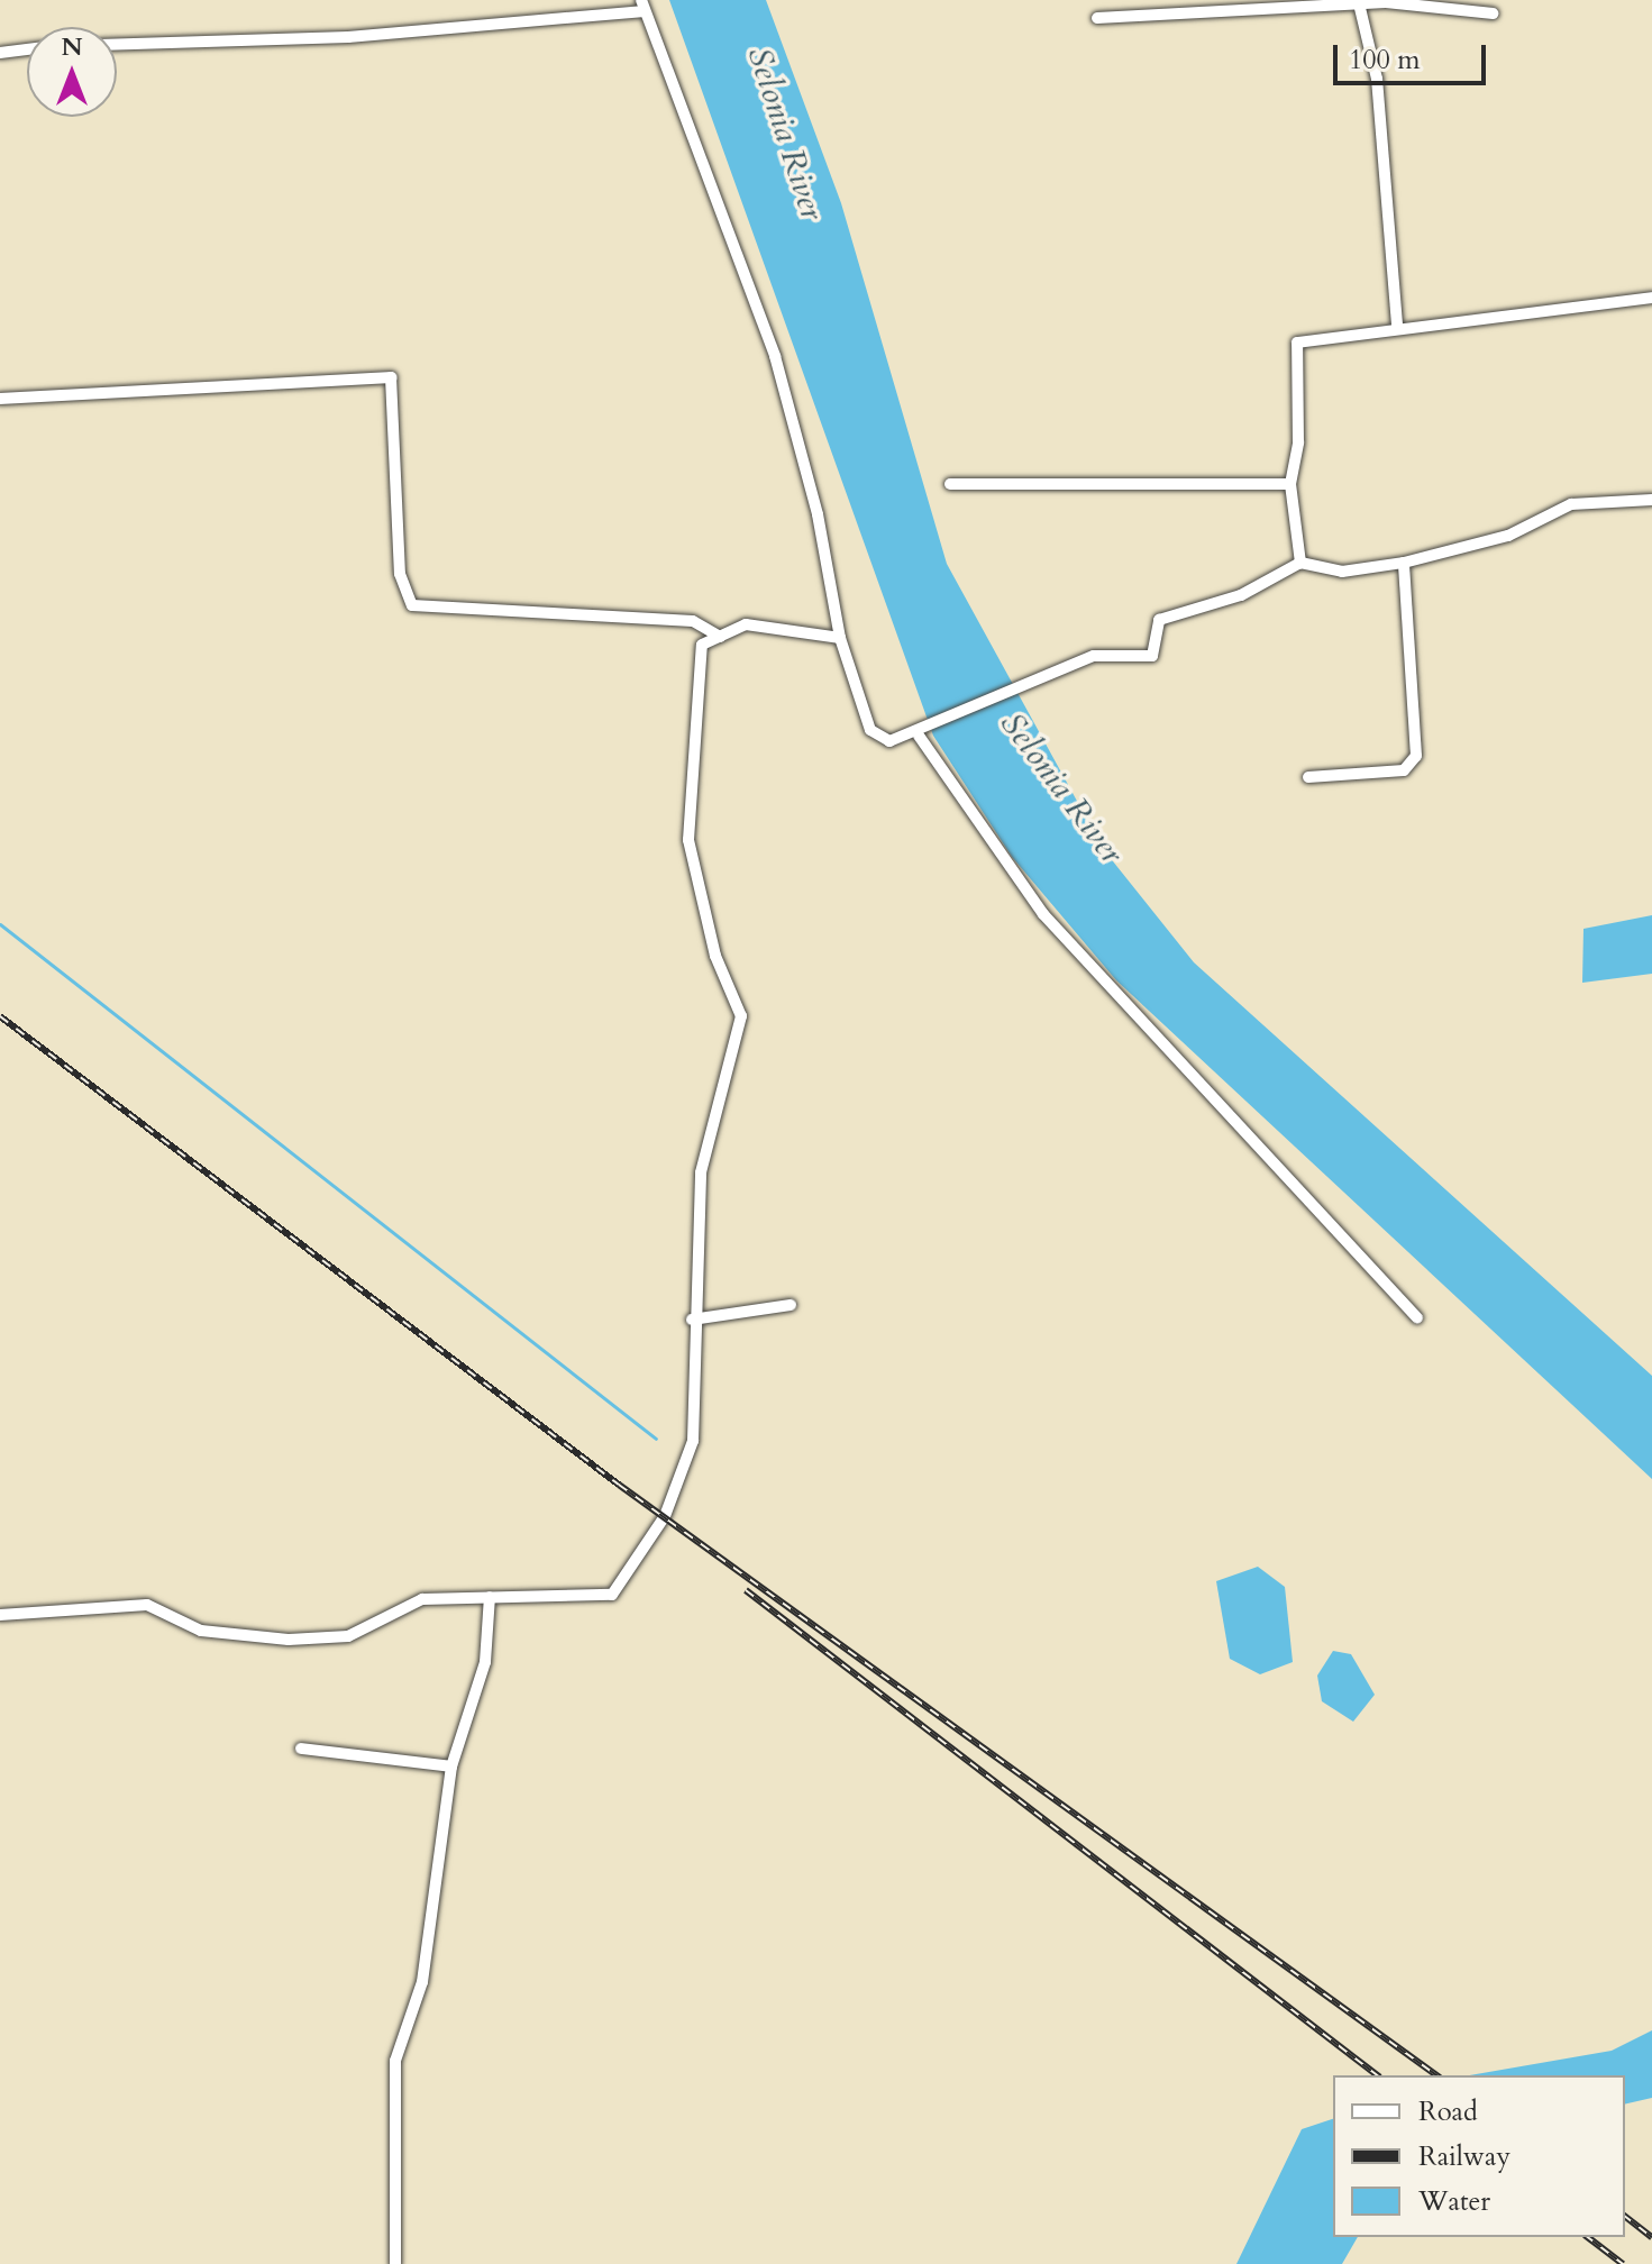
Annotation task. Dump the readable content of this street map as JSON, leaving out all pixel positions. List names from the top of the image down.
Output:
{
  "water": ["Selonia River"],
  "legend": ["Road", "Railway", "Water"],
  "scale_bar": "100 m",
  "north": "top"
}
